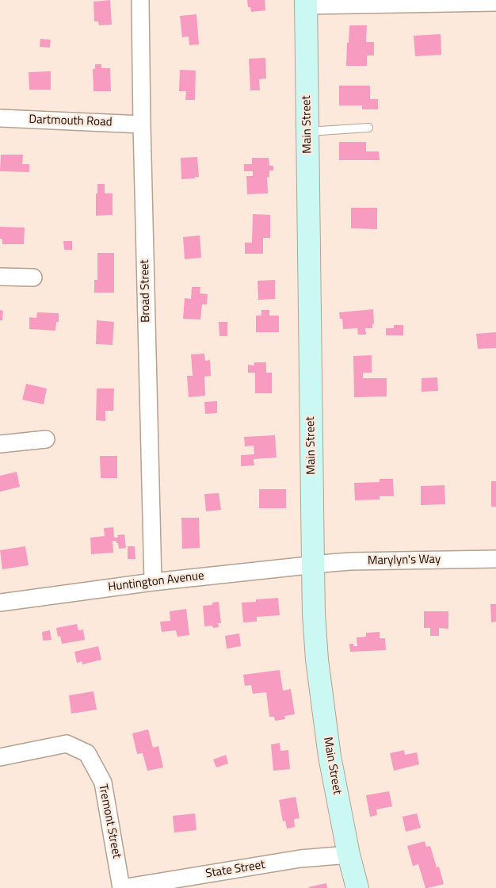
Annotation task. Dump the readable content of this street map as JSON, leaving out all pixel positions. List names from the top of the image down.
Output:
{
  "streets": {
    "main road": ["Main Street"],
    "street": [
      "Dartmouth Road",
      "Broad Street",
      "Marylyn's Way",
      "Huntington Avenue",
      "Tremont Street",
      "State Street"
    ]
  },
  "crossings": [
    ["Dartmouth Road", "Broad Street"],
    ["Main Street", "Marylyn's Way"],
    ["Main Street", "Huntington Avenue"],
    ["Main Street", "State Street"],
    ["Broad Street", "Huntington Avenue"],
    ["Marylyn's Way", "Huntington Avenue"],
    ["Tremont Street", "State Street"]
  ]
}
